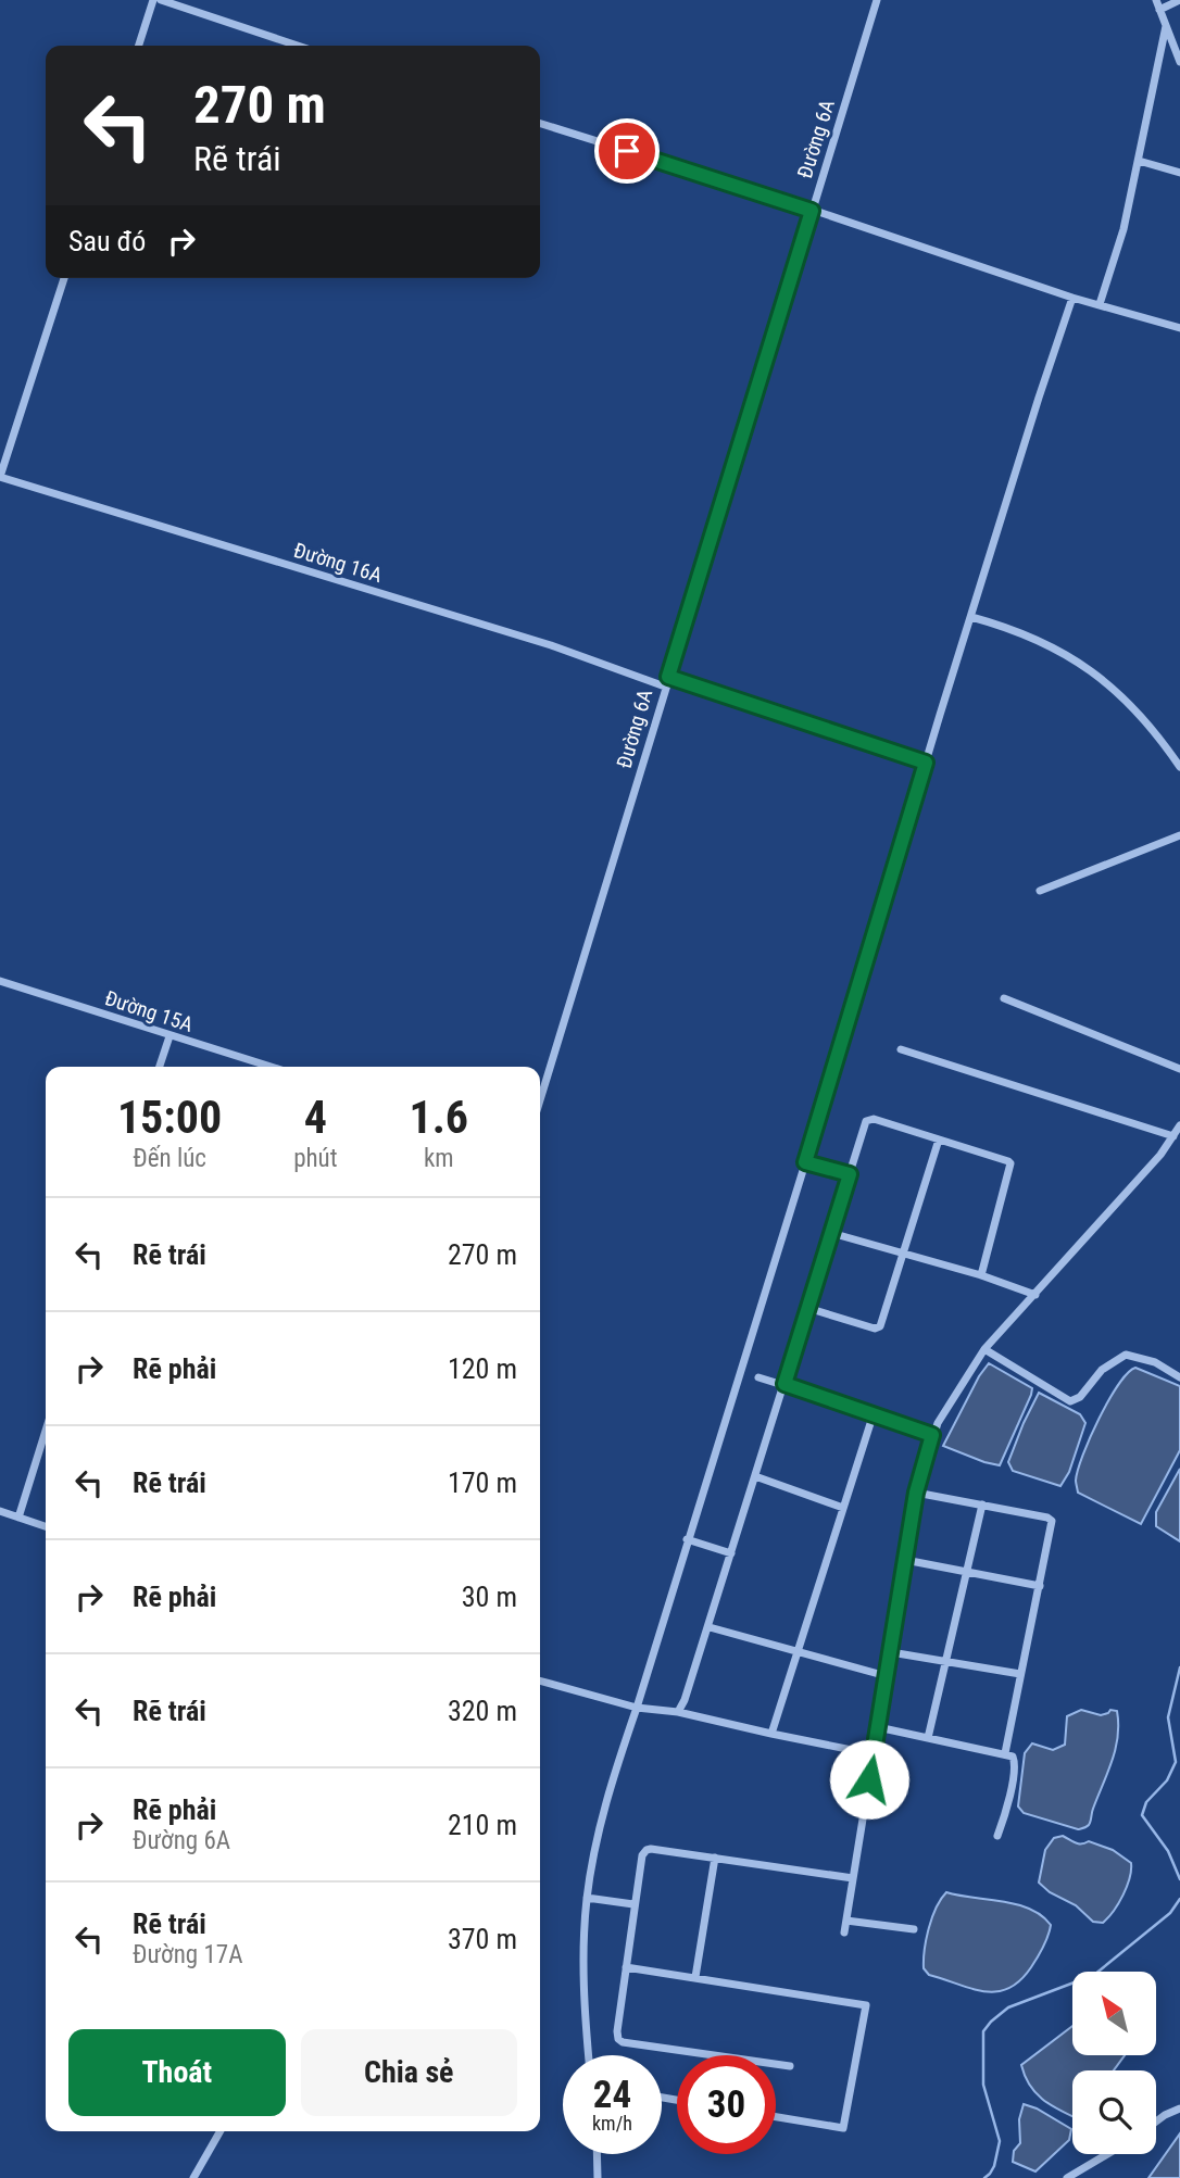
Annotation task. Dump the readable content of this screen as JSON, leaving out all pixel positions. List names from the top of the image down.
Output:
{
  "streets": {
    "street": ["Đường 6A", "Đường 16A", "Đường 15A"]
  },
  "crossings": [
    ["Đường 6A", "Đường 16A"]
  ],
  "north": "top left",
  "page": {
    "turn": ["270 m", "Rẽ trái"],
    "then": "Sau đó",
    "eta": [
      "15:00",
      "Đến lúc",
      "4",
      "phút",
      "1.6",
      "km"
    ],
    "list": [
      {
        "name": "Rẽ trái",
        "value": "270 m"
      },
      {
        "name": "Rẽ phải",
        "value": "120 m"
      },
      {
        "name": "Rẽ trái",
        "value": "170 m"
      },
      {
        "name": "Rẽ phải",
        "value": "30 m"
      },
      {
        "name": "Rẽ trái",
        "value": "320 m"
      },
      {
        "name": "Rẽ phải",
        "note": "Đường 6A",
        "value": "210 m"
      },
      {
        "name": "Rẽ trái",
        "note": "Đường 17A",
        "value": "370 m"
      }
    ],
    "buttons": ["Thoát", "Chia sẻ"],
    "speed": "24 km/h",
    "limit": "30"
  }
}
